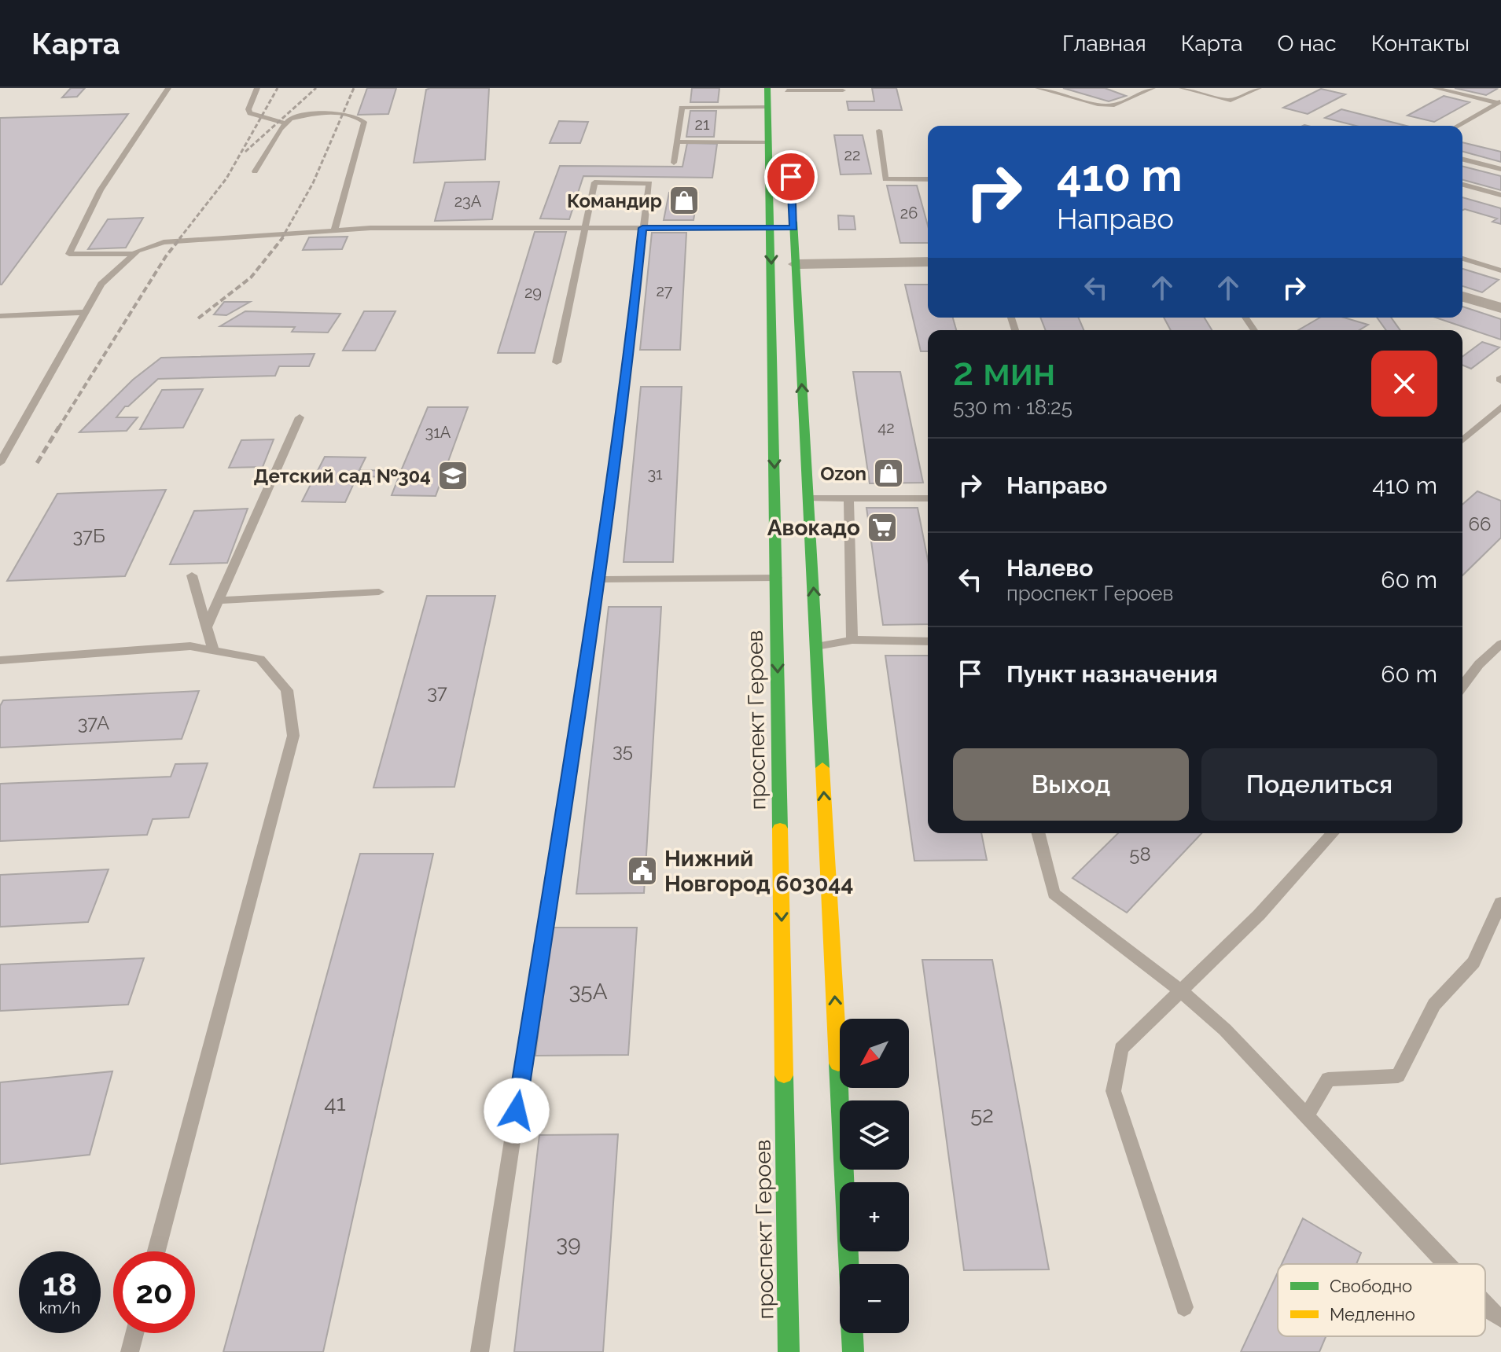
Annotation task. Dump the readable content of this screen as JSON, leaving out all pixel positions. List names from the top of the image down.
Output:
{
  "streets": {
    "main road": ["проспект Героев"]
  },
  "places": {
    "shop": ["Командир", "Ozon"],
    "school or university": ["Детский сад №304"],
    "supermarket": ["Авокадо"],
    "public building": ["Нижний Новгород 603044"]
  },
  "house_numbers": [
    "21",
    "22",
    "23А",
    "26",
    "27",
    "29",
    "42",
    "31А",
    "31",
    "66",
    "37Б",
    "37",
    "37А",
    "35",
    "58",
    "35А",
    "41",
    "52",
    "39"
  ],
  "legend": ["Свободно", "Медленно"],
  "north": "bottom left",
  "page": {
    "header": "Карта",
    "nav": [
      "Главная",
      "Карта",
      "О нас",
      "Контакты"
    ],
    "turn": ["410 m", "Направо"],
    "heading": ["2 мин", "530 m · 18:25"],
    "list": [
      {
        "name": "Направо",
        "value": "410 m"
      },
      {
        "name": "Налево",
        "note": "проспект Героев",
        "value": "60 m"
      },
      {
        "name": "Пункт назначения",
        "value": "60 m"
      }
    ],
    "buttons": ["Выход", "Поделиться"],
    "map_buttons": ["+", "−"],
    "speed": "18 km/h",
    "limit": "20"
  }
}
